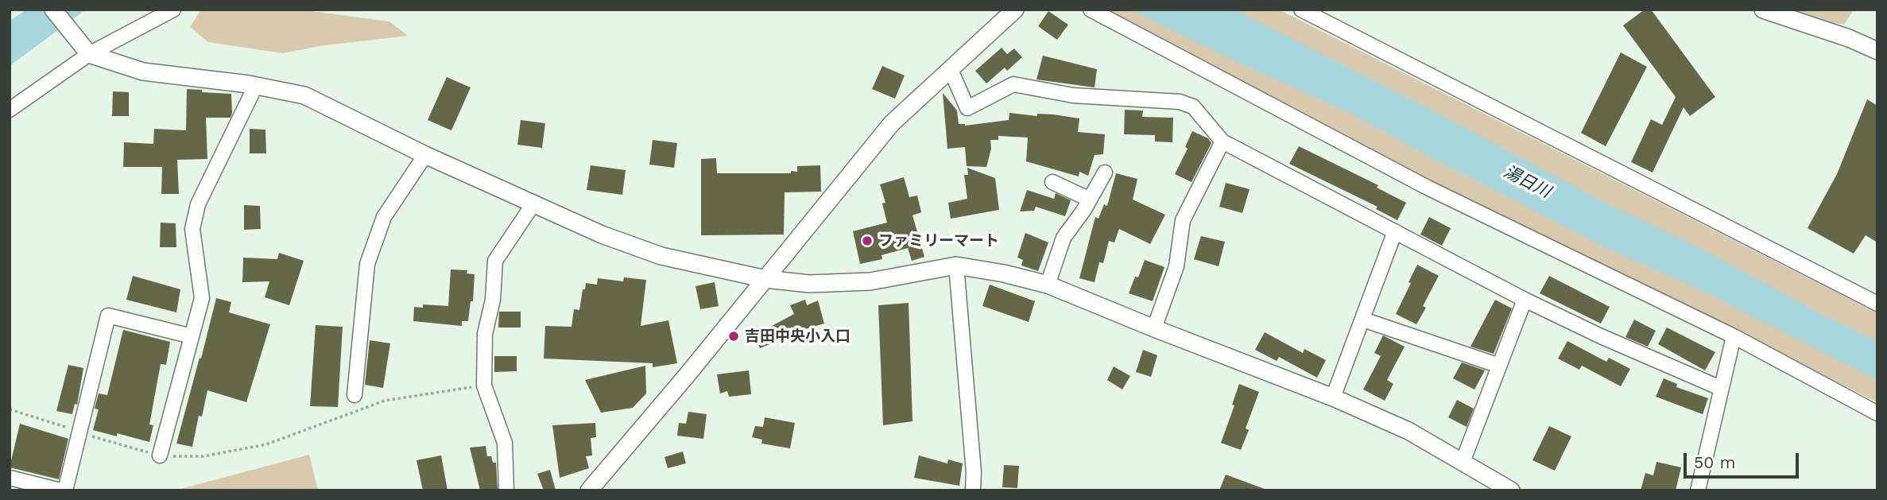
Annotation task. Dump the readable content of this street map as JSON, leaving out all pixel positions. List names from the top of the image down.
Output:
{
  "water": ["湯日川"],
  "places": ["ファミリーマート", "吉田中央小入口"],
  "scale_bar": "50 m"
}
